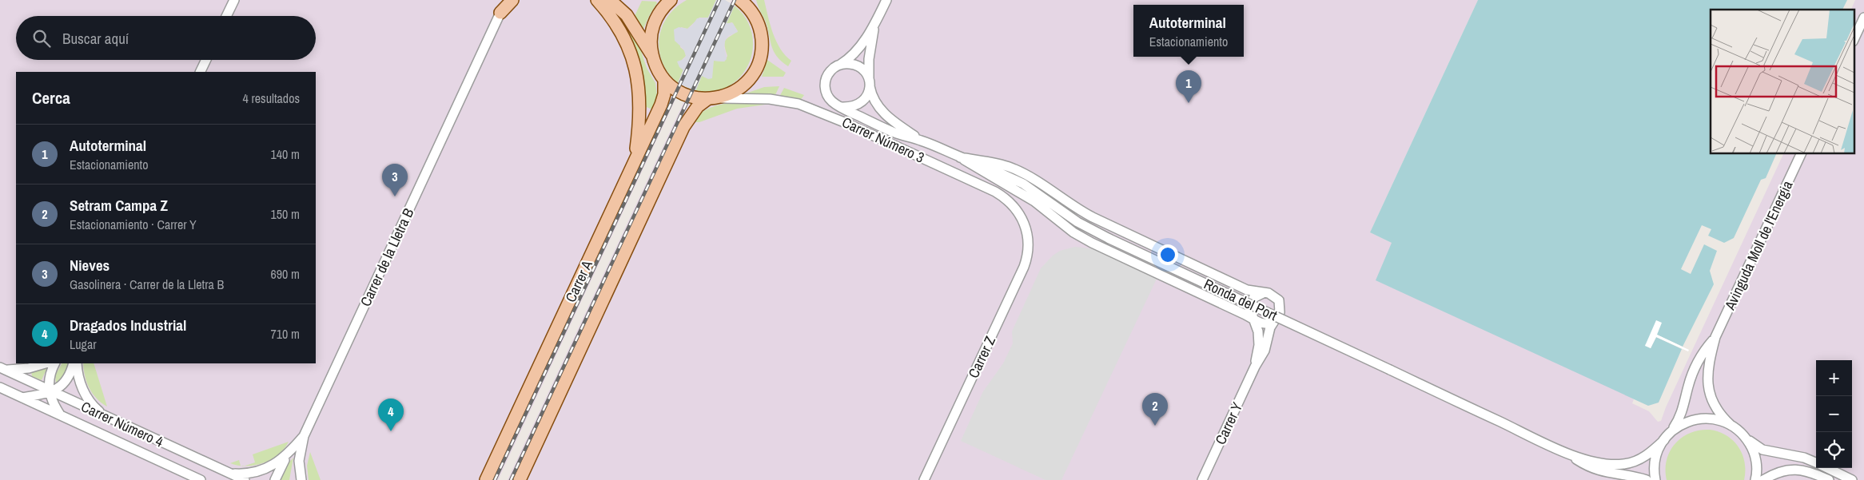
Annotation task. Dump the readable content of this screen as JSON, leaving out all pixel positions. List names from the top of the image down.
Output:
{
  "streets": {
    "main road": ["Carrer A"],
    "street": [
      "Carrer Número 3",
      "Avinguda Moll de l'Energia",
      "Carrer de la Lletra B",
      "Ronda del Port",
      "Carrer Z",
      "Carrer Y",
      "Carrer Número 4"
    ]
  },
  "crossings": [
    ["Carrer Número 3", "Ronda del Port"],
    ["Carrer Número 3", "Carrer Z"]
  ],
  "page": {
    "popup": ["Autoterminal", "Estacionamiento"],
    "search": "Buscar aquí",
    "pins": [
      "1",
      "3",
      "2",
      "4"
    ],
    "heading": ["Cerca", "4 resultados"],
    "list": [
      {
        "mark": "1",
        "name": "Autoterminal",
        "note": "Estacionamiento",
        "value": "140 m"
      },
      {
        "mark": "2",
        "name": "Setram Campa Z",
        "note": "Estacionamiento · Carrer Y",
        "value": "150 m"
      },
      {
        "mark": "3",
        "name": "Nieves",
        "note": "Gasolinera · Carrer de la Lletra B",
        "value": "690 m"
      },
      {
        "mark": "4",
        "name": "Dragados Industrial",
        "note": "Lugar",
        "value": "710 m"
      }
    ],
    "map_buttons": ["+", "−"]
  }
}
